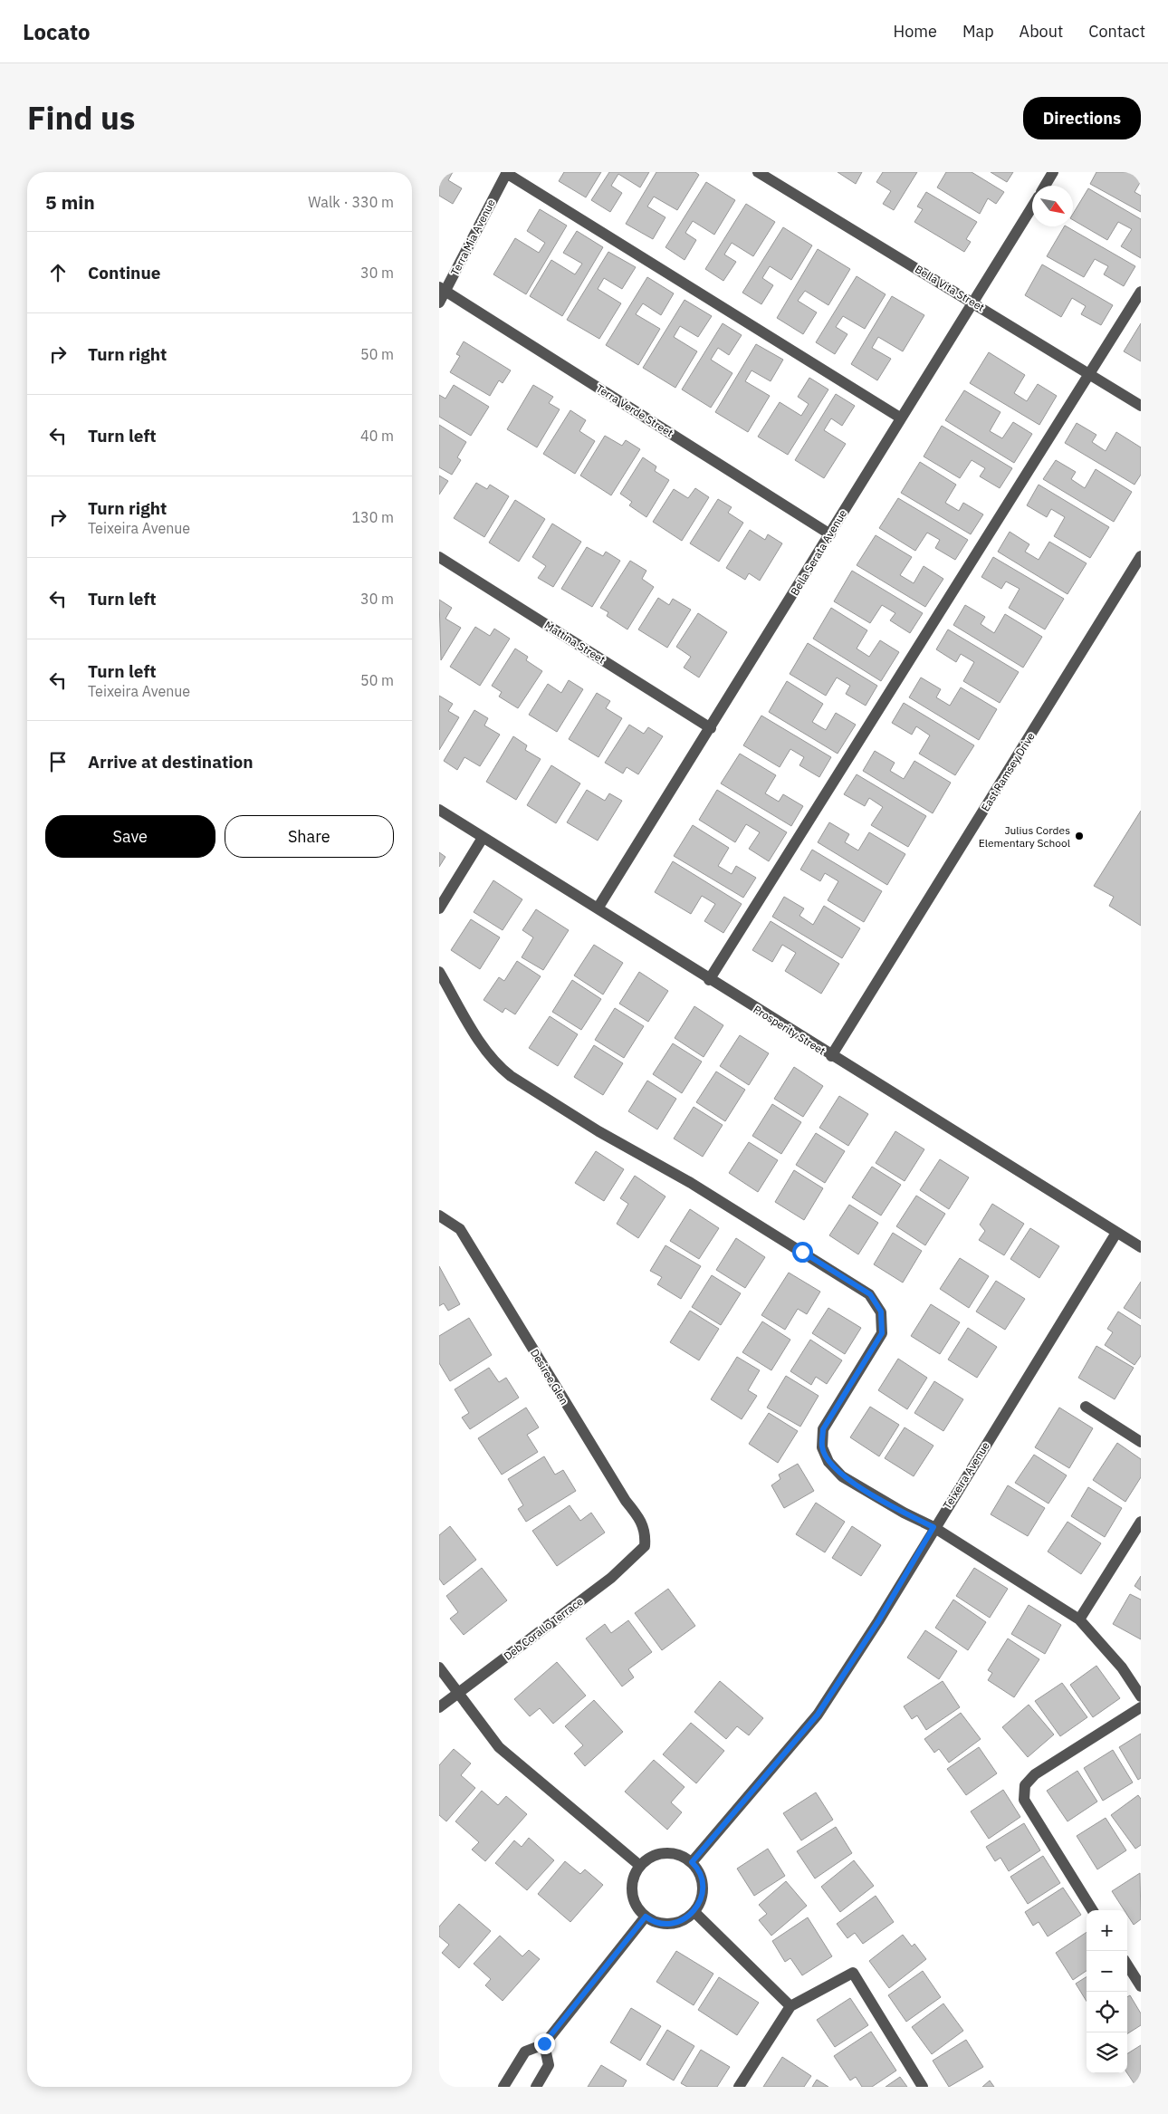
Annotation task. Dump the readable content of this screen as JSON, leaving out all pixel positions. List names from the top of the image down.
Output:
{
  "streets": {
    "street": [
      "Terra Mia Avenue",
      "Bella Vita Street",
      "Terra Verde Street",
      "Bella Serata Avenue",
      "Mattina Street",
      "East Ramsey Drive",
      "Prosperity Street",
      "Desiree Glen",
      "Teixeira Avenue",
      "Deb Corallo Terrace"
    ]
  },
  "crossings": [
    ["Terra Mia Avenue", "Terra Verde Street"],
    ["Bella Vita Street", "Bella Serata Avenue"],
    ["Terra Verde Street", "Bella Serata Avenue"],
    ["Bella Serata Avenue", "Mattina Street"],
    ["Bella Serata Avenue", "Prosperity Street"],
    ["East Ramsey Drive", "Prosperity Street"],
    ["Prosperity Street", "Teixeira Avenue"],
    ["Desiree Glen", "Deb Corallo Terrace"]
  ],
  "places": ["Julius Cordes Elementary School"],
  "north": "bottom right",
  "page": {
    "header": "Locato",
    "nav": [
      "Home",
      "Map",
      "About",
      "Contact"
    ],
    "title": "Find us",
    "buttons": [
      "Directions",
      ["Save", "Share"]
    ],
    "heading": ["5 min", "Walk · 330 m"],
    "list": [
      ["Continue", "30 m"],
      ["Turn right", "50 m"],
      ["Turn left", "40 m"],
      ["Turn right", "Teixeira Avenue", "130 m"],
      ["Turn left", "30 m"],
      ["Turn left", "Teixeira Avenue", "50 m"],
      "Arrive at destination"
    ],
    "map_buttons": ["+", "−"]
  }
}
